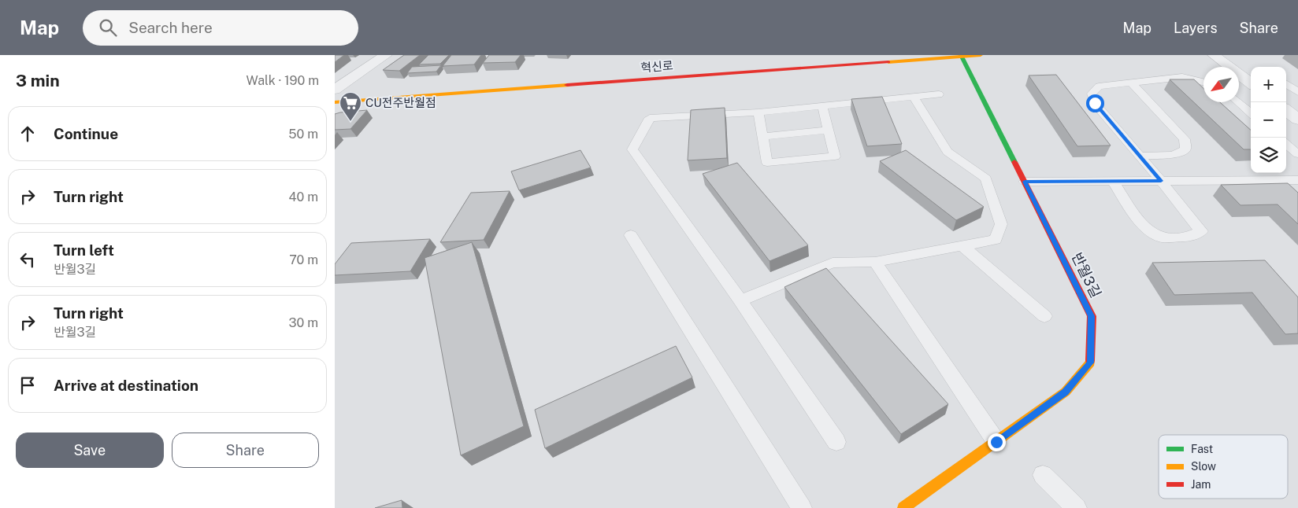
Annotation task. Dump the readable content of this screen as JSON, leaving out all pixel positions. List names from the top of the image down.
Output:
{
  "streets": {
    "street": ["혁신로", "반월3길"]
  },
  "crossings": [
    ["혁신로", "반월3길"]
  ],
  "places": {
    "supermarket": ["CU전주반월점"]
  },
  "legend": ["Fast", "Slow", "Jam"],
  "north": "bottom left",
  "page": {
    "header": "Map",
    "search": "Search here",
    "nav": ["Map", "Layers", "Share"],
    "heading": ["3 min", "Walk · 190 m"],
    "map_buttons": ["+", "−"],
    "list": [
      ["Continue", "50 m"],
      ["Turn right", "40 m"],
      ["Turn left", "반월3길", "70 m"],
      ["Turn right", "반월3길", "30 m"],
      "Arrive at destination"
    ],
    "buttons": ["Save", "Share"]
  }
}
